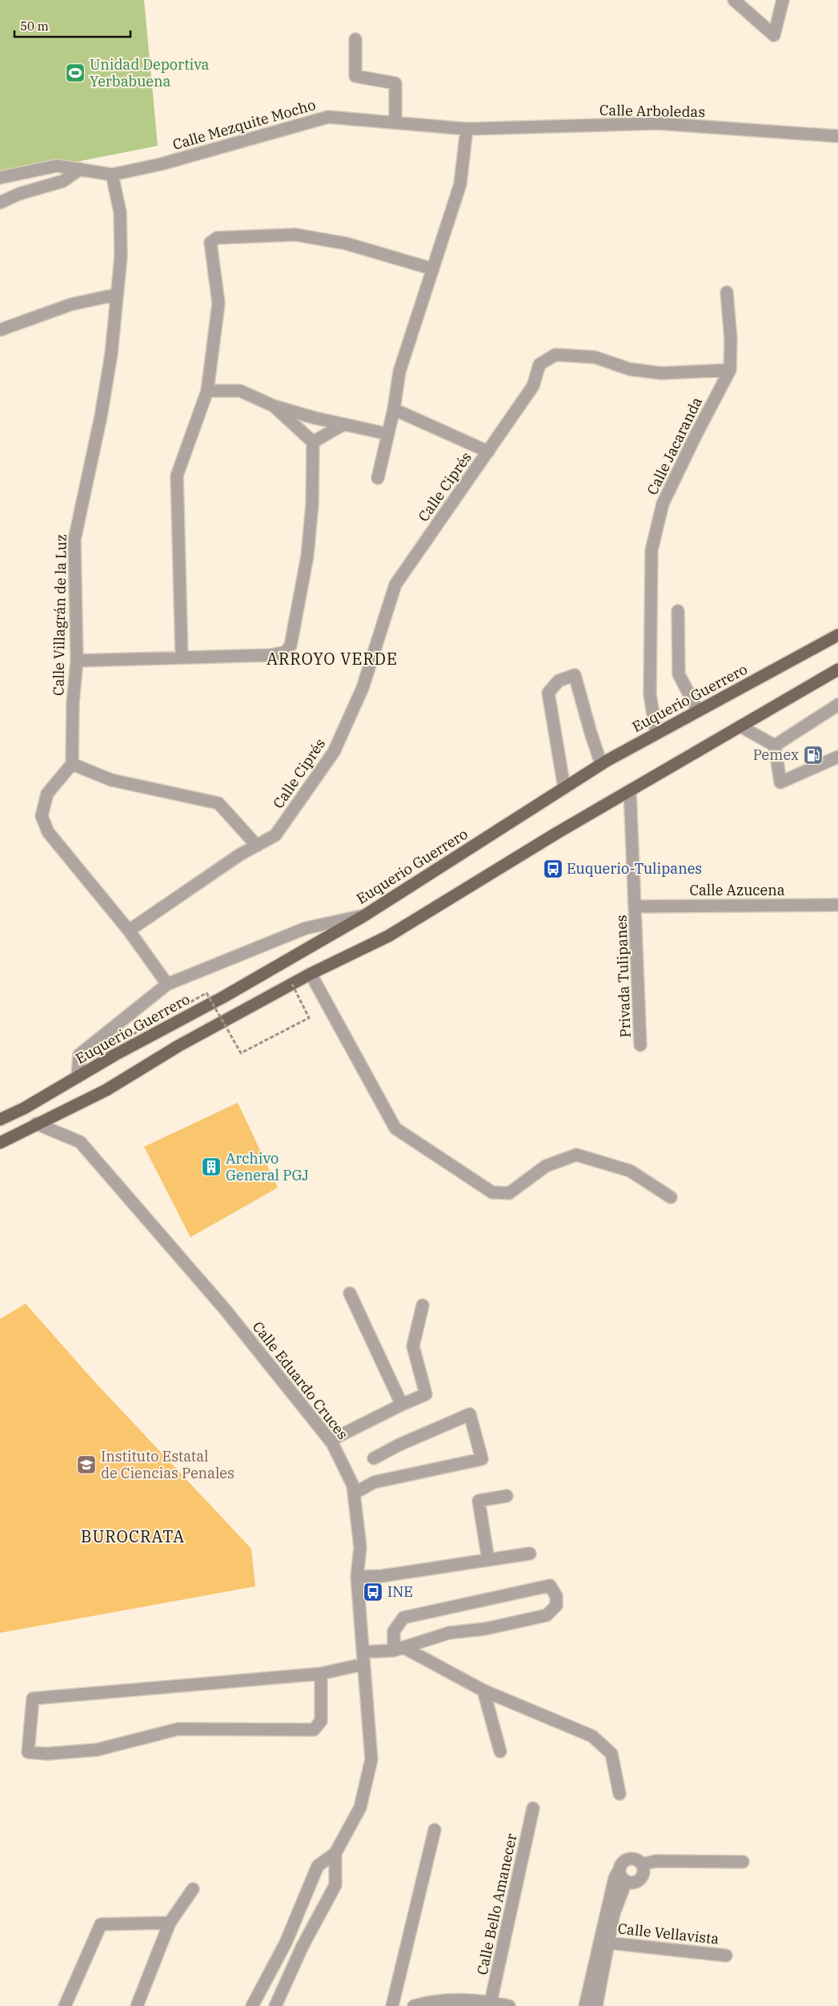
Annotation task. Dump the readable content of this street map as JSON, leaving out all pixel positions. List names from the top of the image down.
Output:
{
  "streets": {
    "main road": ["Euquerio Guerrero"],
    "street": [
      "Calle Arboledas",
      "Calle Mezquite Mocho",
      "Calle Jacaranda",
      "Calle Ciprés",
      "Calle Villagrán de la Luz",
      "Calle Azucena",
      "Privada Tulipanes",
      "Calle Eduardo Cruces",
      "Calle Bello Amanecer",
      "Calle Vellavista"
    ]
  },
  "crossings": [
    ["Calle Arboledas", "Calle Mezquite Mocho"],
    ["Calle Mezquite Mocho", "Calle Villagrán de la Luz"],
    ["Calle Jacaranda", "Calle Ciprés"],
    ["Calle Jacaranda", "Euquerio Guerrero"],
    ["Calle Azucena", "Privada Tulipanes"]
  ],
  "districts": ["ARROYO VERDE", "BUROCRATA"],
  "places": {
    "sports": ["Unidad Deportiva Yerbabuena"],
    "fuel station": ["Pemex"],
    "bus stop": ["Euquerio-Tulipanes", "INE"],
    "building": ["Archivo General PGJ"],
    "school or university": ["Instituto Estatal de Ciencias Penales"]
  },
  "scale_bar": "50 m"
}
